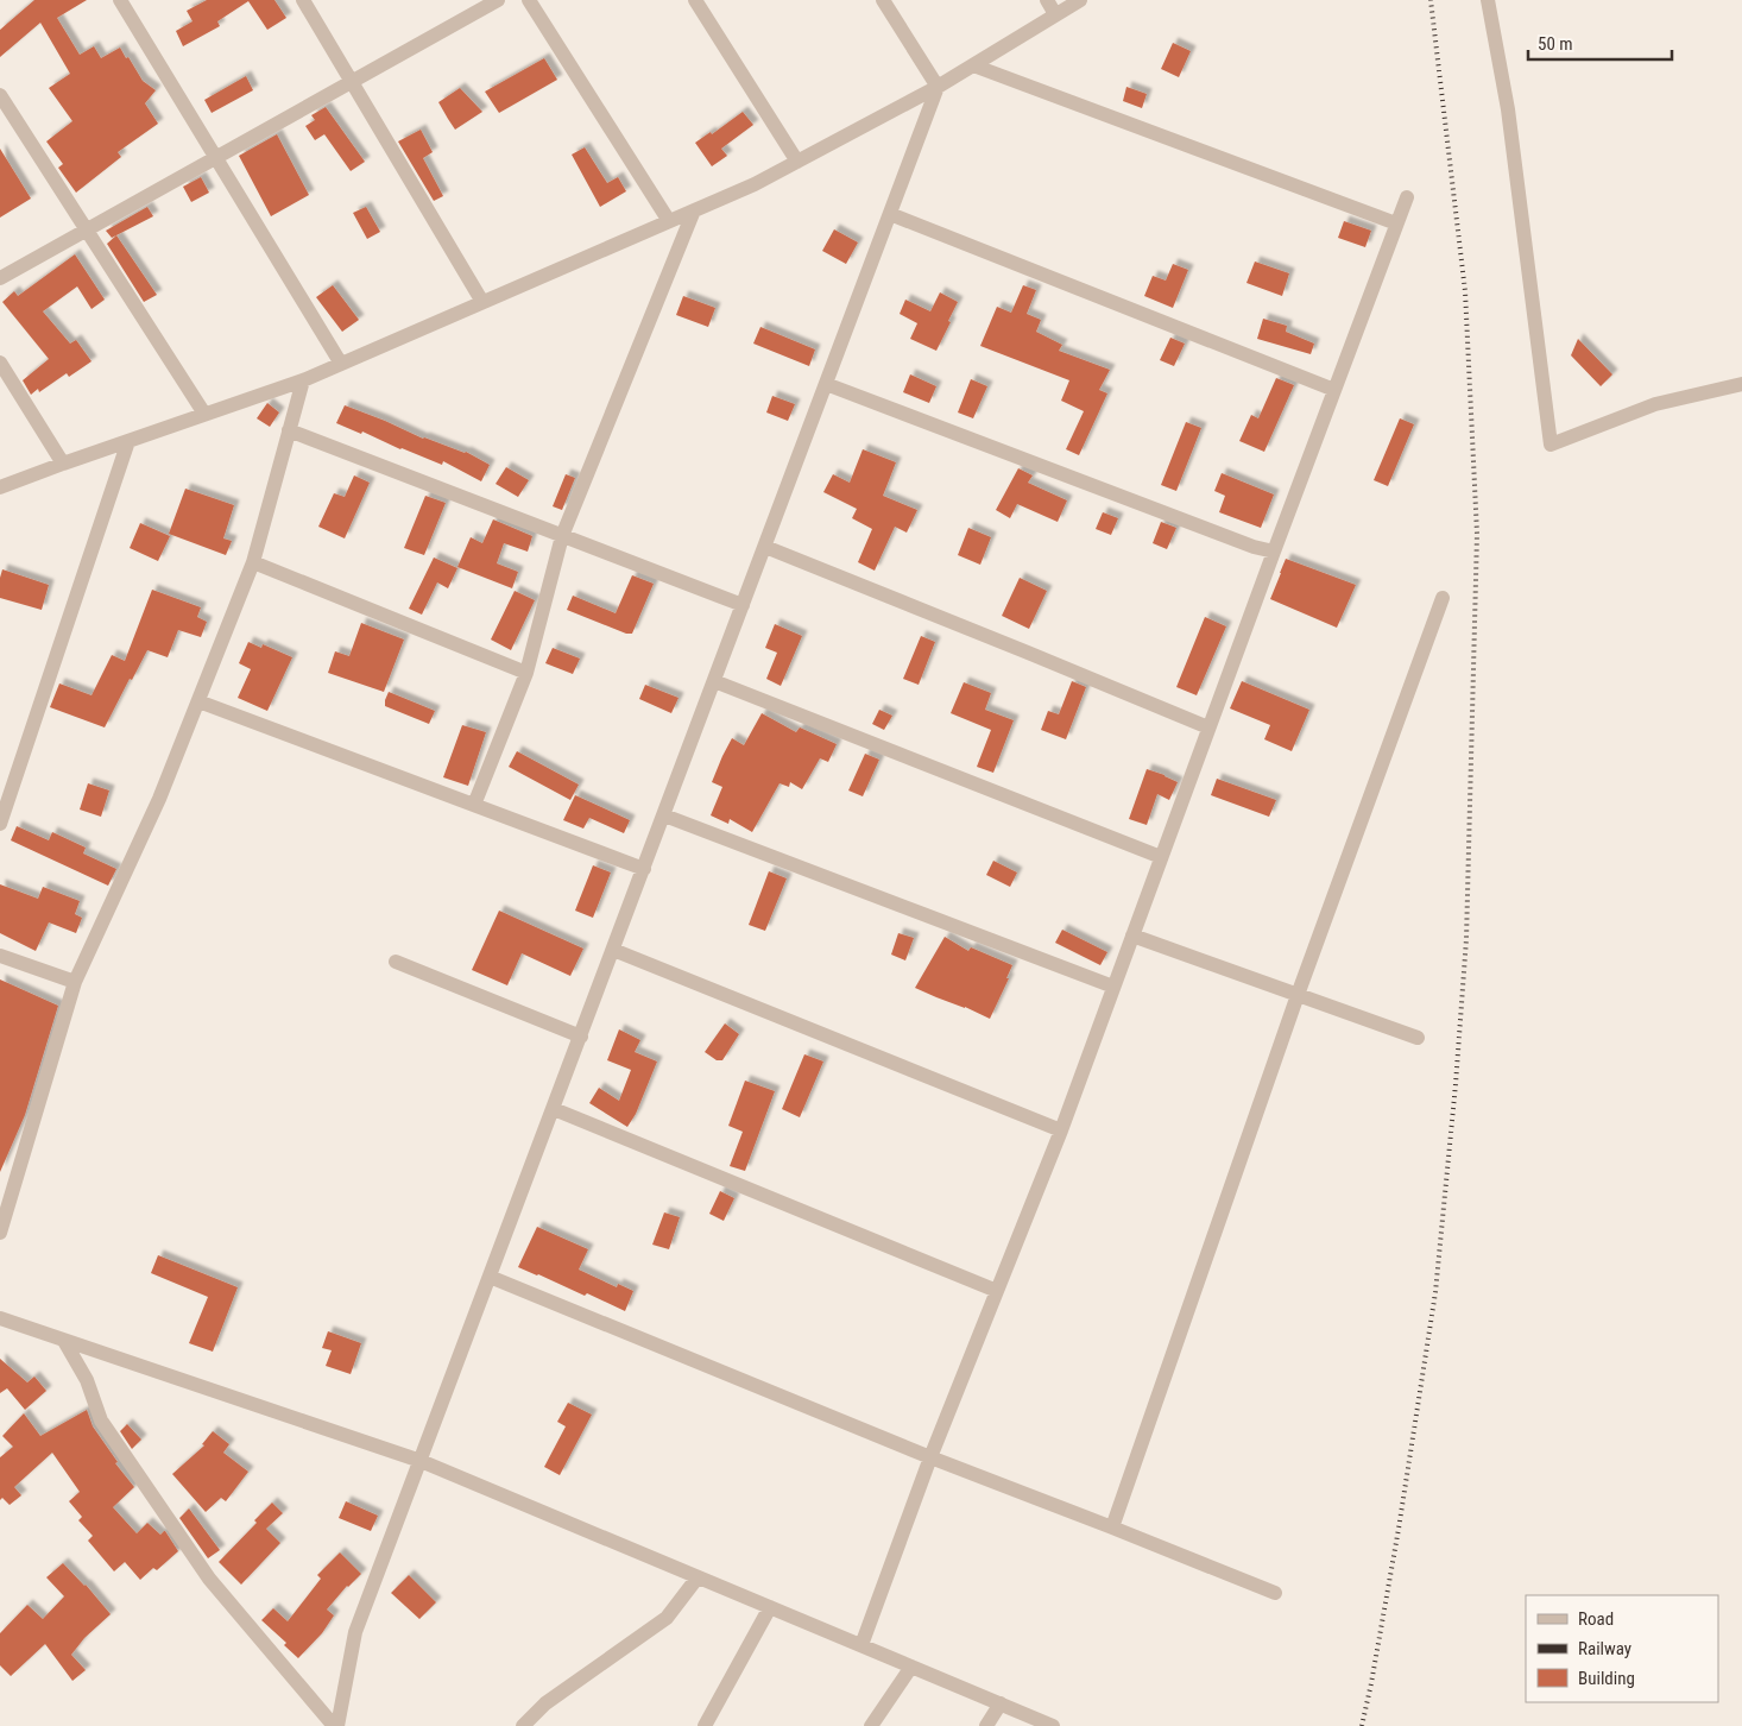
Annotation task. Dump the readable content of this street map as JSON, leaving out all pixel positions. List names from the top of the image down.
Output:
{
  "legend": ["Road", "Railway", "Building"],
  "scale_bar": "50 m"
}
